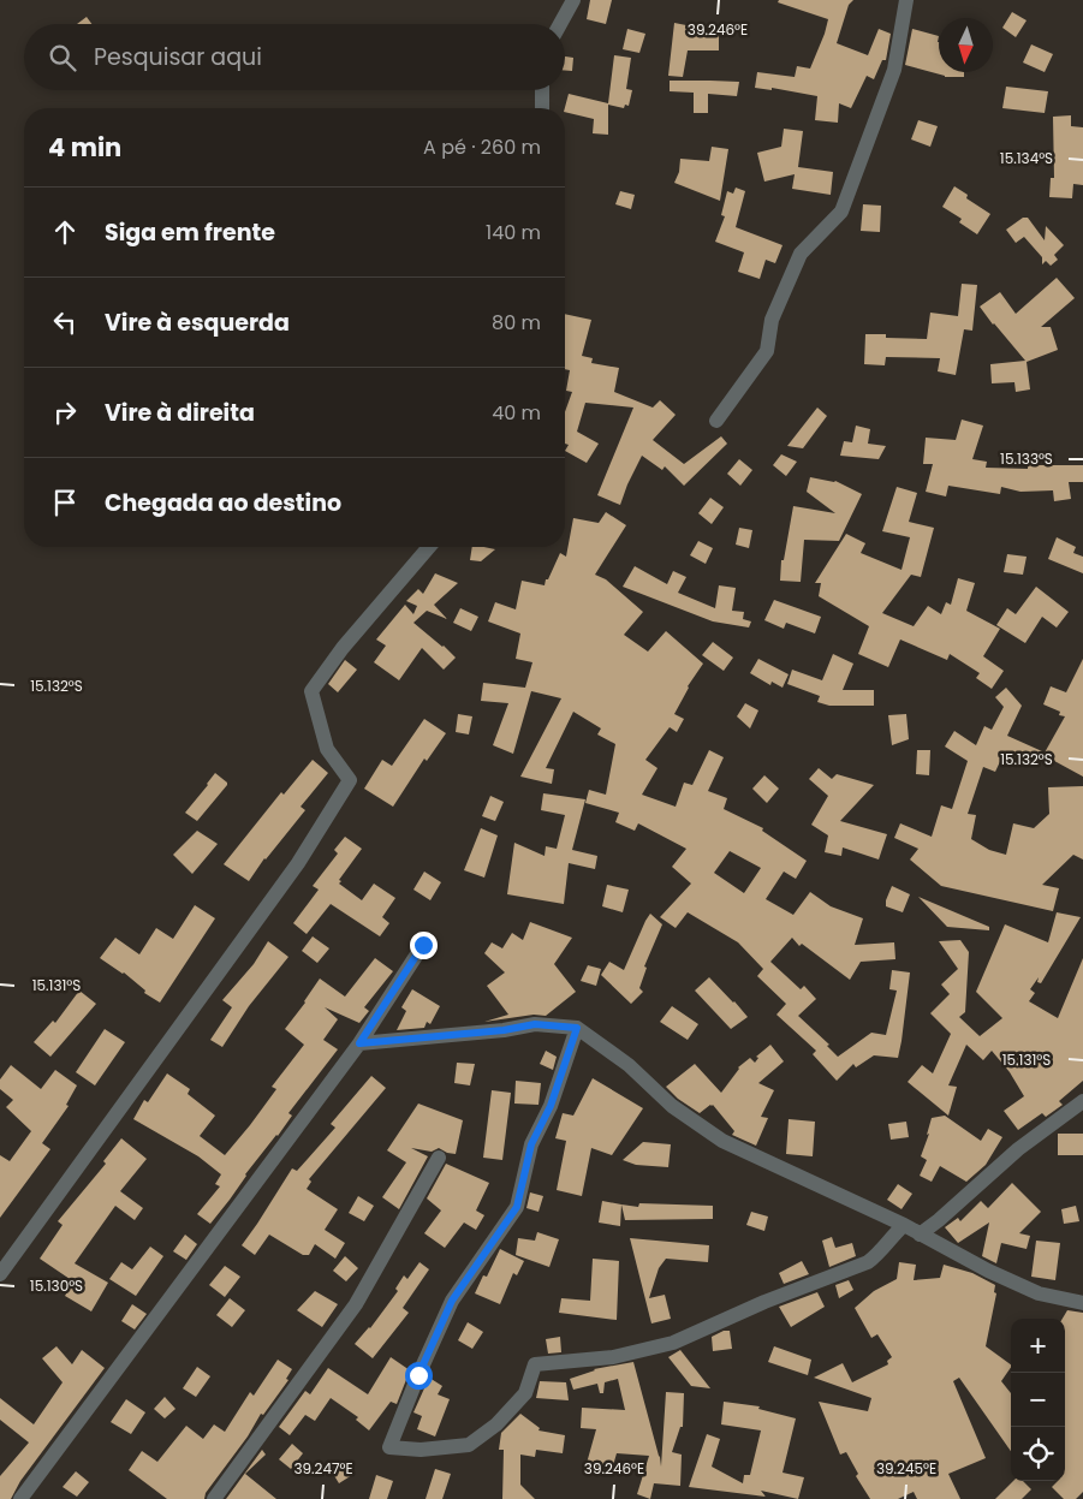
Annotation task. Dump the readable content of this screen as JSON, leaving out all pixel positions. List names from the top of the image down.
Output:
{
  "north": "bottom",
  "page": {
    "search": "Pesquisar aqui",
    "heading": ["4 min", "A pé · 260 m"],
    "list": [
      ["Siga em frente", "140 m"],
      ["Vire à esquerda", "80 m"],
      ["Vire à direita", "40 m"],
      "Chegada ao destino"
    ],
    "map_buttons": ["+", "−"]
  },
  "coordinates": [
    "39.246°E",
    "15.134°S",
    "15.133°S",
    "15.132°S",
    "15.131°S",
    "15.130°S",
    "39.247°E",
    "39.245°E"
  ]
}
